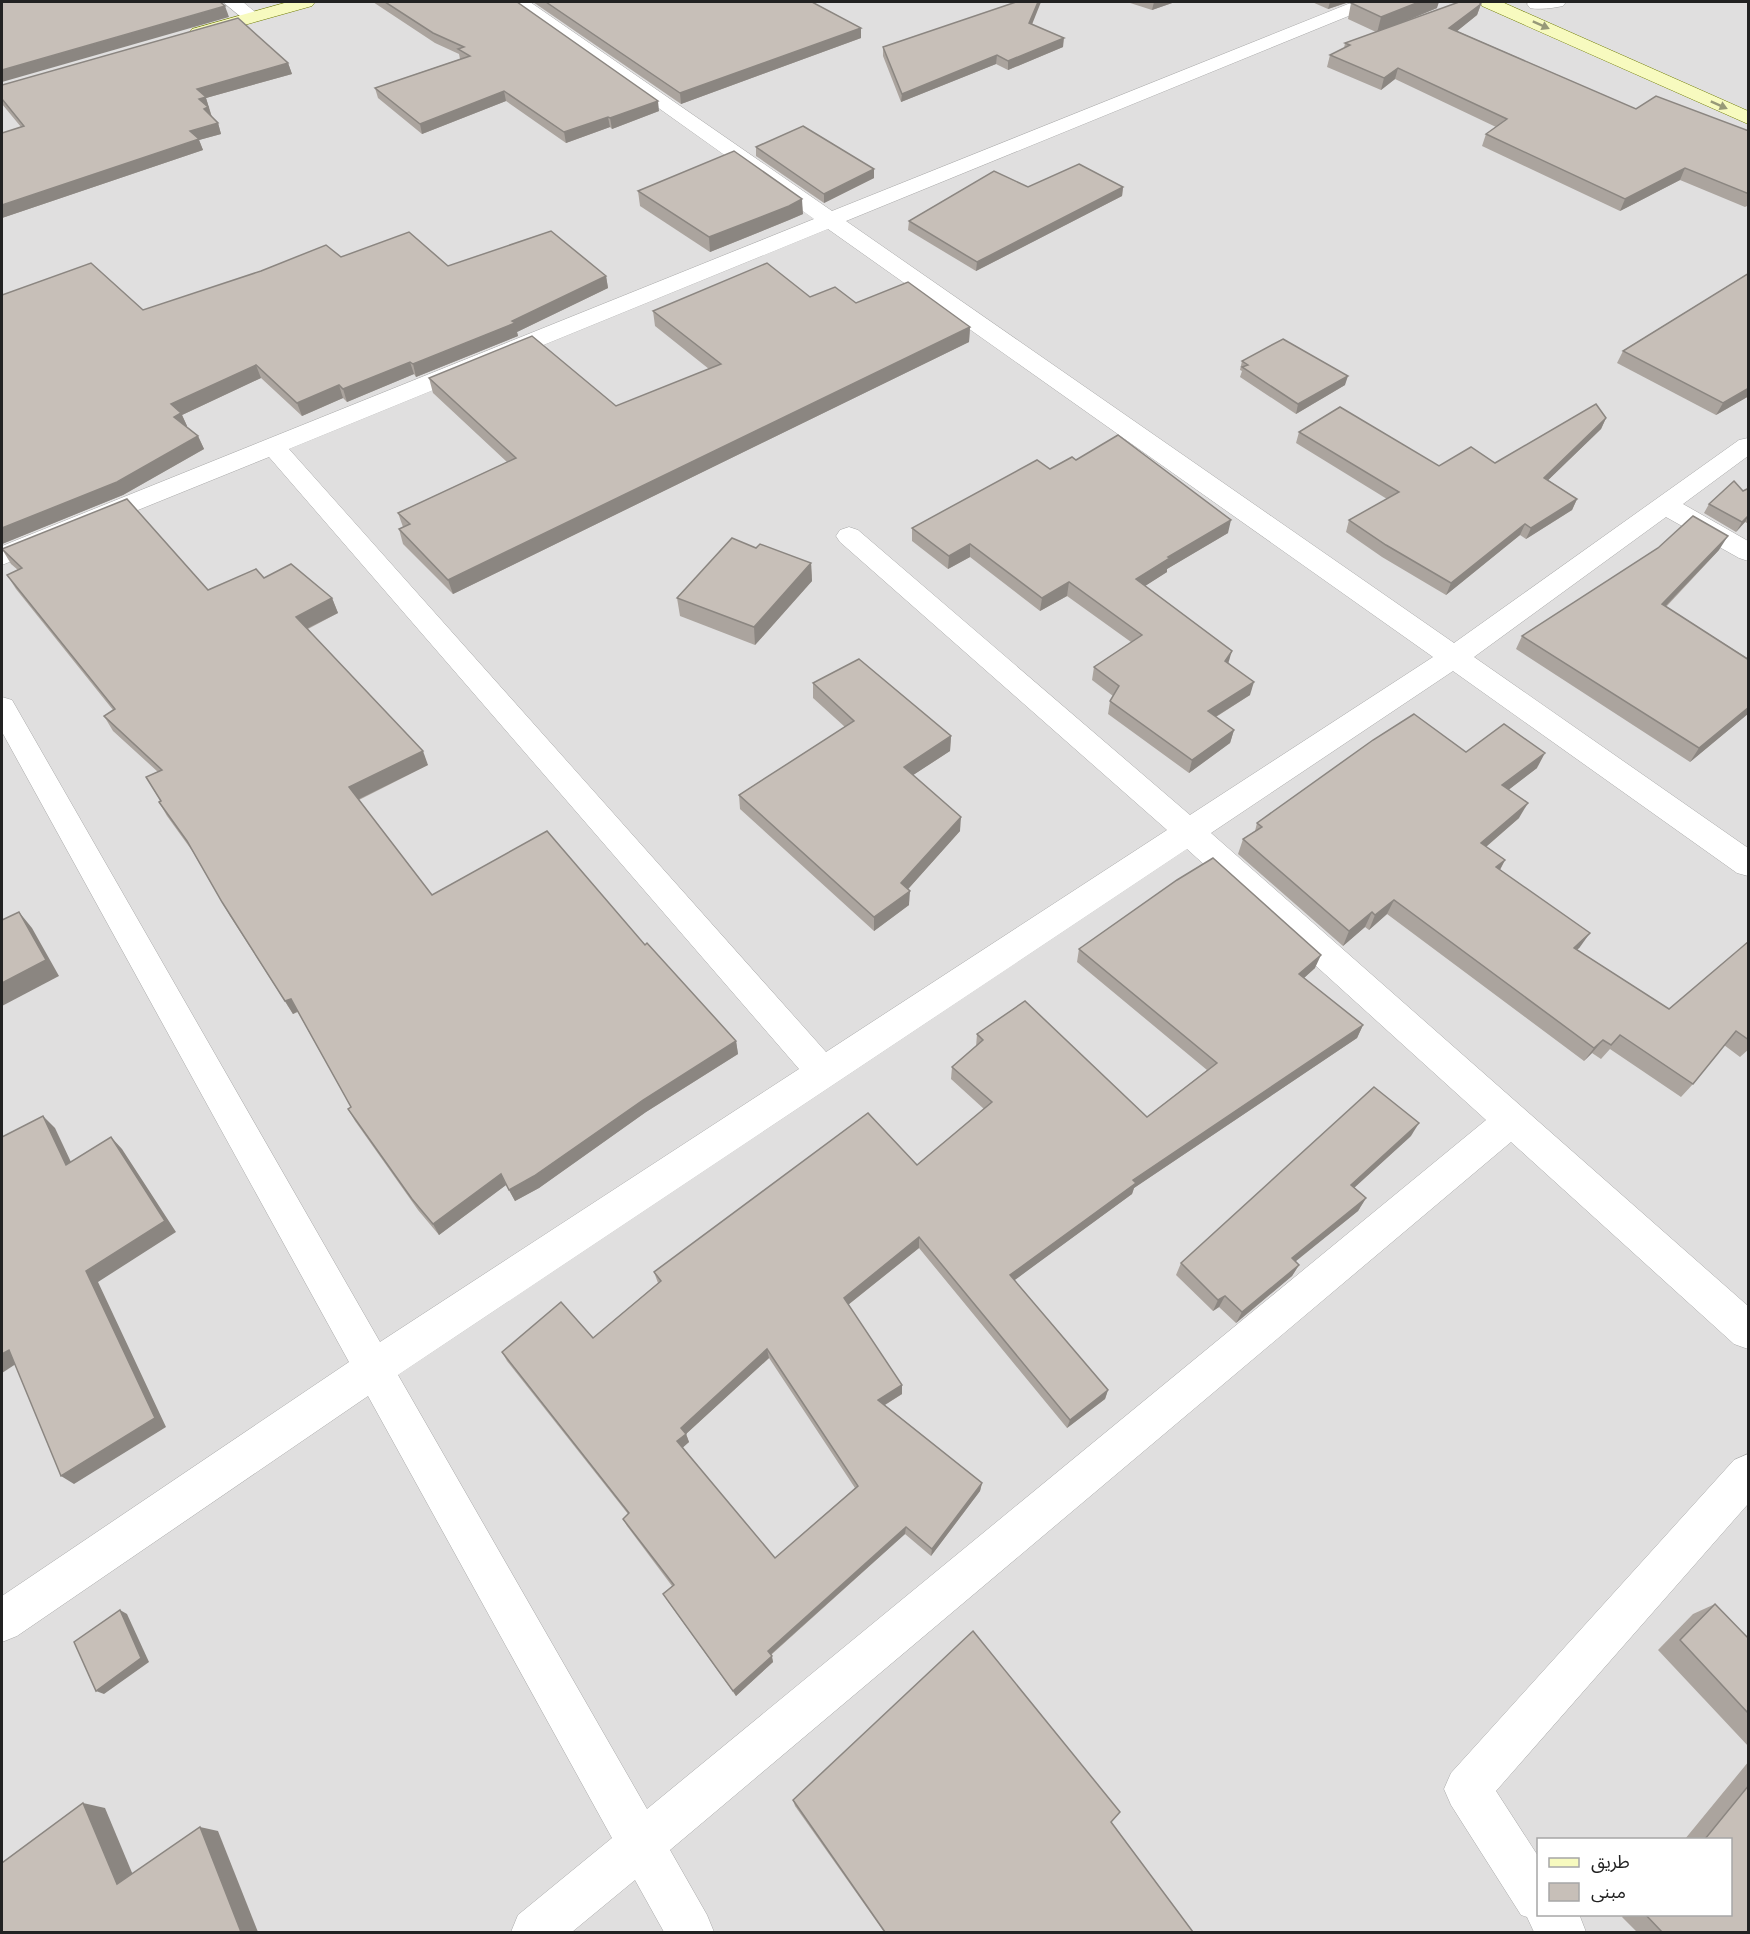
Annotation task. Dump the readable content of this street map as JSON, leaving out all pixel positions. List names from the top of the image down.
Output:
{
  "legend": ["طريق", "مبنى"]
}
